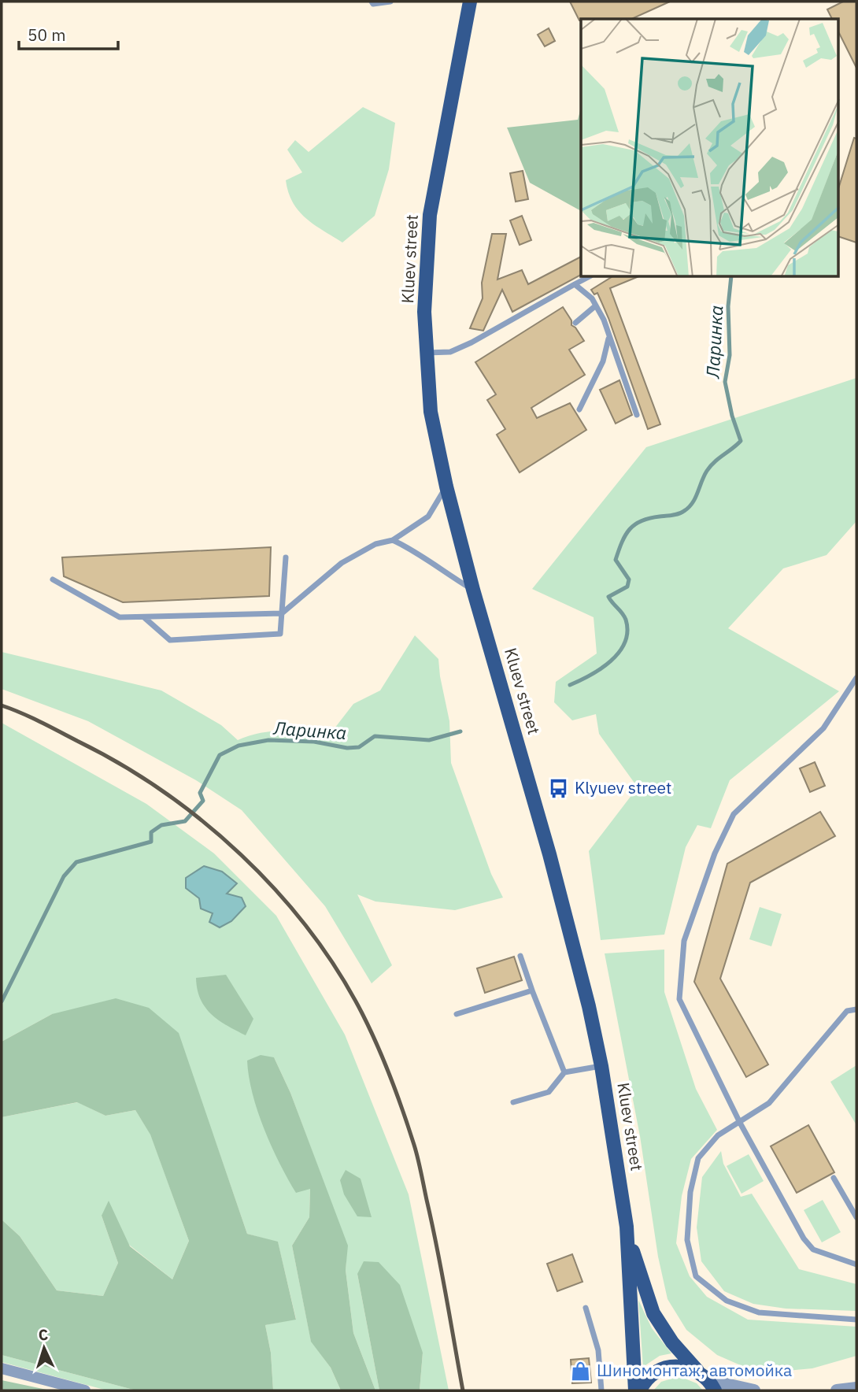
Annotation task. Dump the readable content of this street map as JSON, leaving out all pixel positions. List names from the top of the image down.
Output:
{
  "streets": {
    "main road": ["Kluev street"]
  },
  "water": ["Ларинка"],
  "places": {
    "bus stop": ["Klyuev street"],
    "shop": ["Шиномонтаж, автомойка"]
  },
  "scale_bar": "50 m",
  "north": "top"
}
